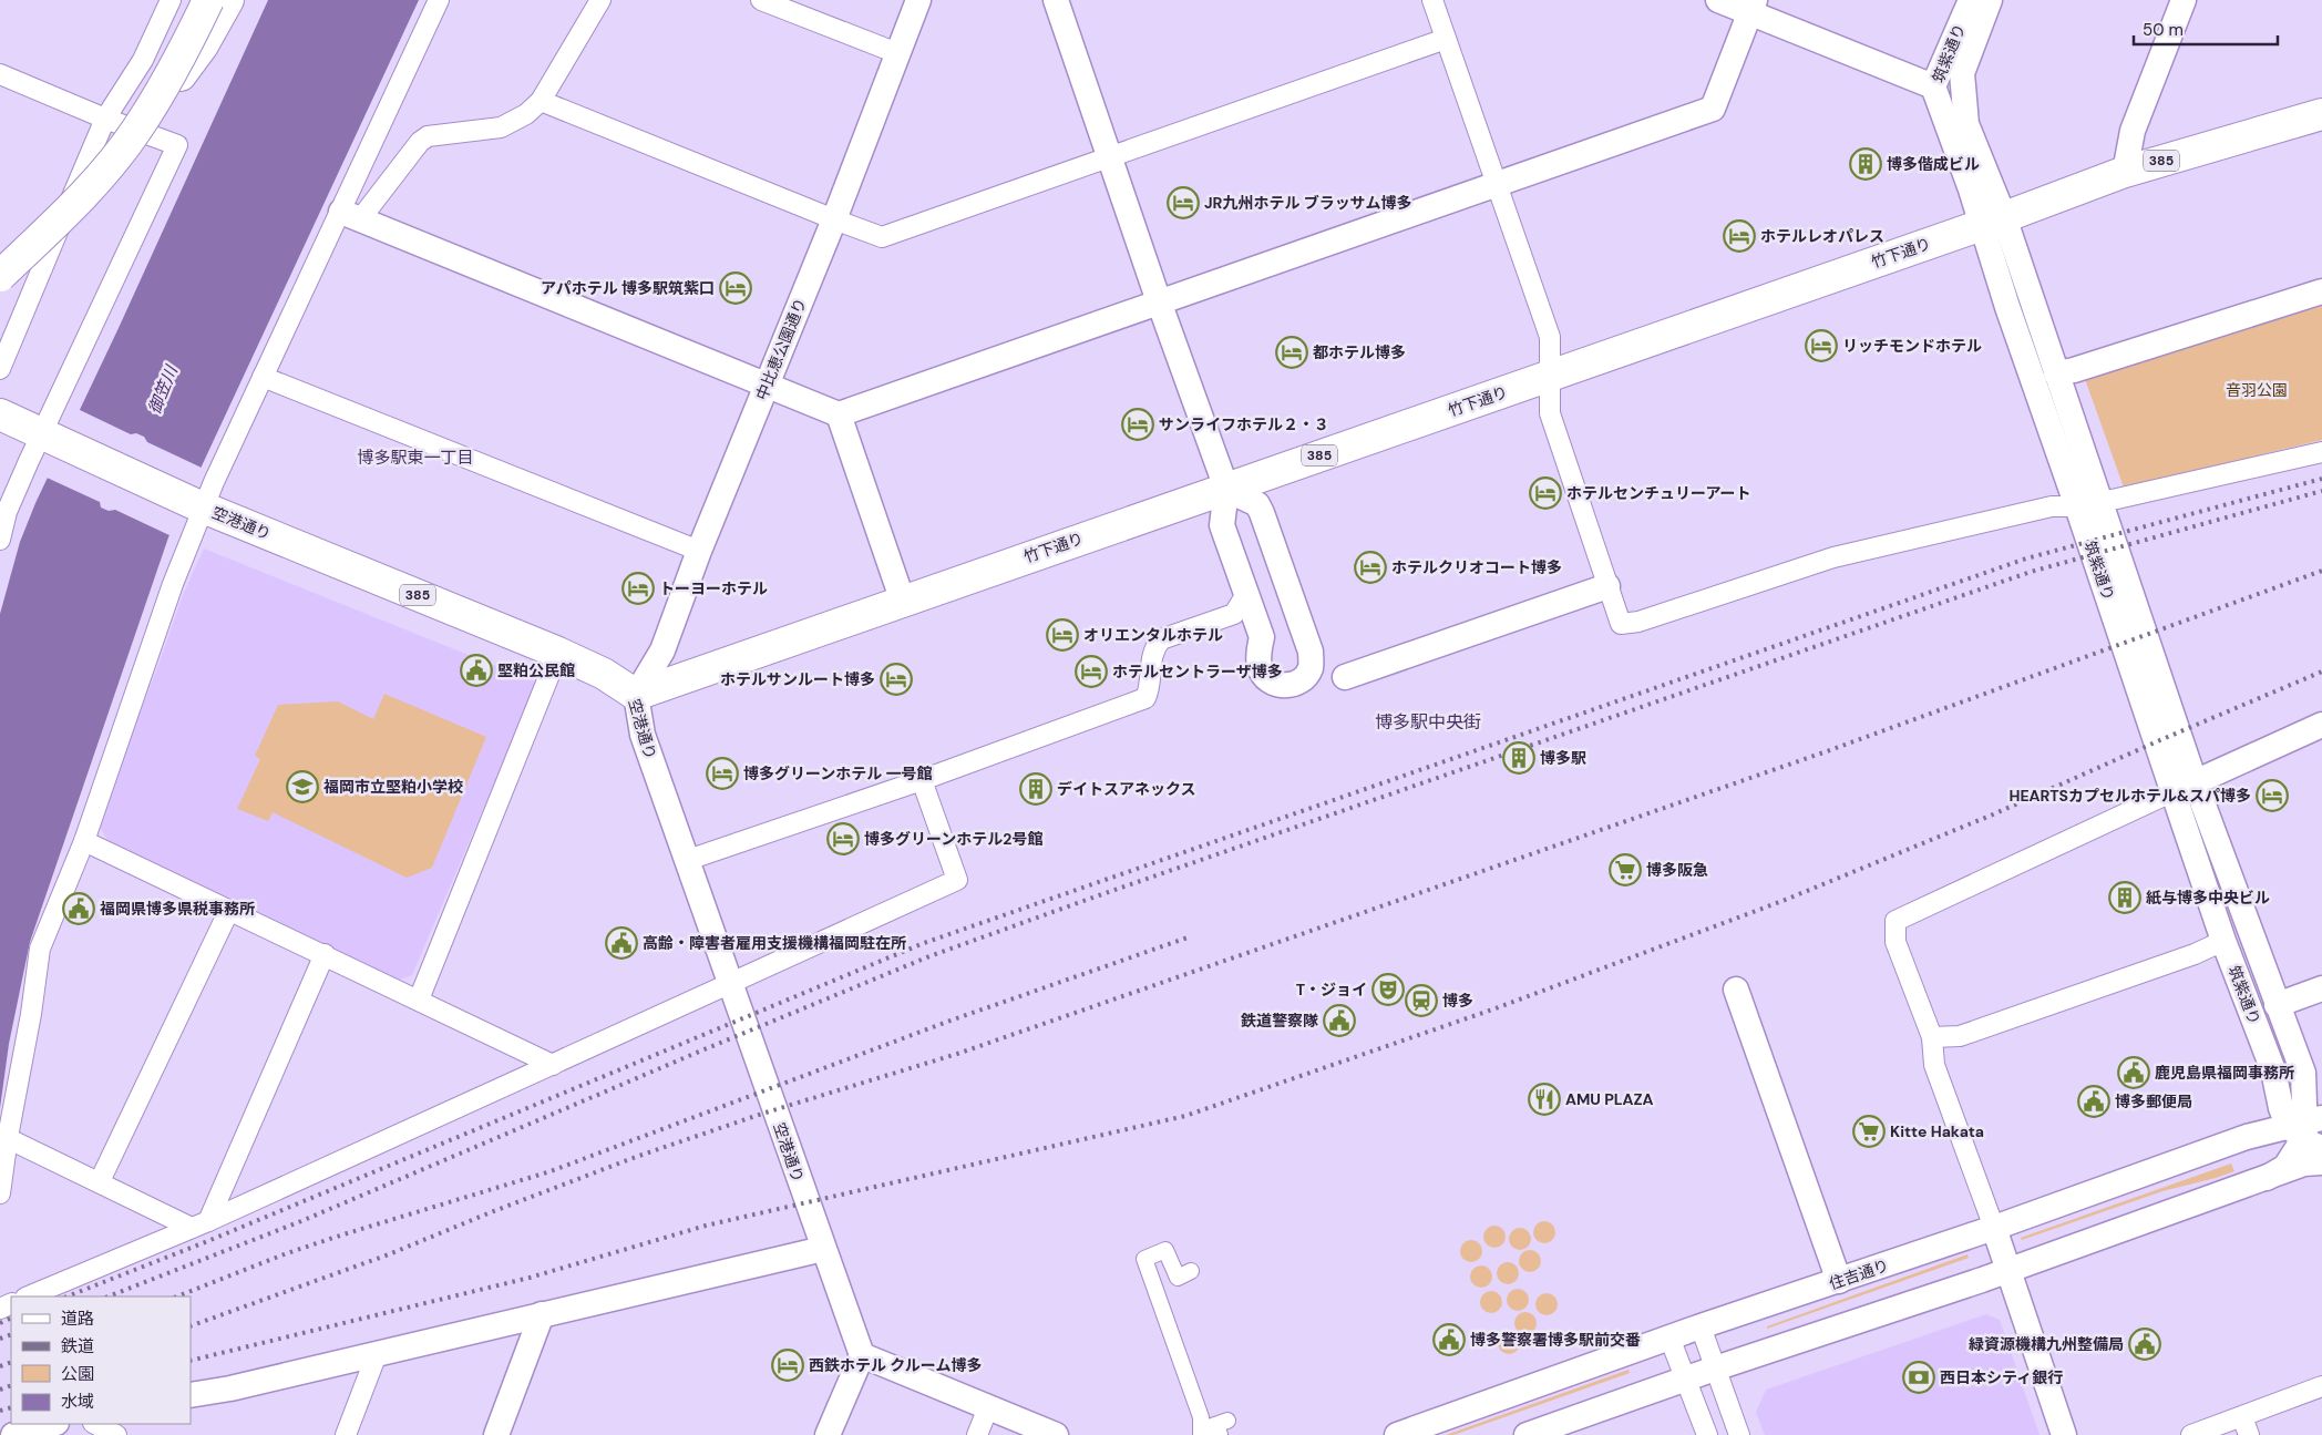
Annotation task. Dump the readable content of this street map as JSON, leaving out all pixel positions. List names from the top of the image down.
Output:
{
  "streets": {
    "highway": ["385", "竹下通り", "空港通り"],
    "street": ["筑紫通り", "中比恵公園通り", "住吉通り"]
  },
  "crossings": [
    ["筑紫通り", "竹下通り"],
    ["筑紫通り", "住吉通り"],
    ["竹下通り", "中比恵公園通り"],
    ["竹下通り", "空港通り"],
    ["中比恵公園通り", "空港通り"]
  ],
  "districts": ["博多駅東一丁目", "博多駅中央街"],
  "water": ["御笠川"],
  "parks": ["音羽公園"],
  "places": {
    "building": [
      "博多偕成ビル",
      "博多駅",
      "デイトスアネックス",
      "紙与博多中央ビル"
    ],
    "hotel": [
      "JR九州ホテル ブラッサム博多",
      "ホテルレオパレス",
      "アパホテル 博多駅筑紫口",
      "リッチモンドホテル",
      "都ホテル博多",
      "サンライフホテル２・３",
      "ホテルセンチュリーアート",
      "ホテルクリオコート博多",
      "トーヨーホテル",
      "オリエンタルホテル",
      "ホテルセントラーザ博多",
      "ホテルサンルート博多",
      "博多グリーンホテル 一号館",
      "HEARTSカプセルホテル&スパ博多",
      "博多グリーンホテル2号館",
      "西鉄ホテル クルーム博多"
    ],
    "public building": [
      "堅粕公民館",
      "福岡県博多県税事務所",
      "高齢・障害者雇用支援機構福岡駐在所",
      "鉄道警察隊",
      "鹿児島県福岡事務所",
      "博多郵便局",
      "博多警察署博多駅前交番",
      "緑資源機構九州整備局"
    ],
    "school or university": ["福岡市立堅粕小学校"],
    "supermarket": ["博多阪急", "Kitte Hakata"],
    "theatre": ["T・ジョイ"],
    "station": ["博多"],
    "restaurant": ["AMU PLAZA"],
    "bank": ["西日本シティ銀行"]
  },
  "legend": [
    "道路",
    "鉄道",
    "公園",
    "水域"
  ],
  "scale_bar": "50 m"
}
